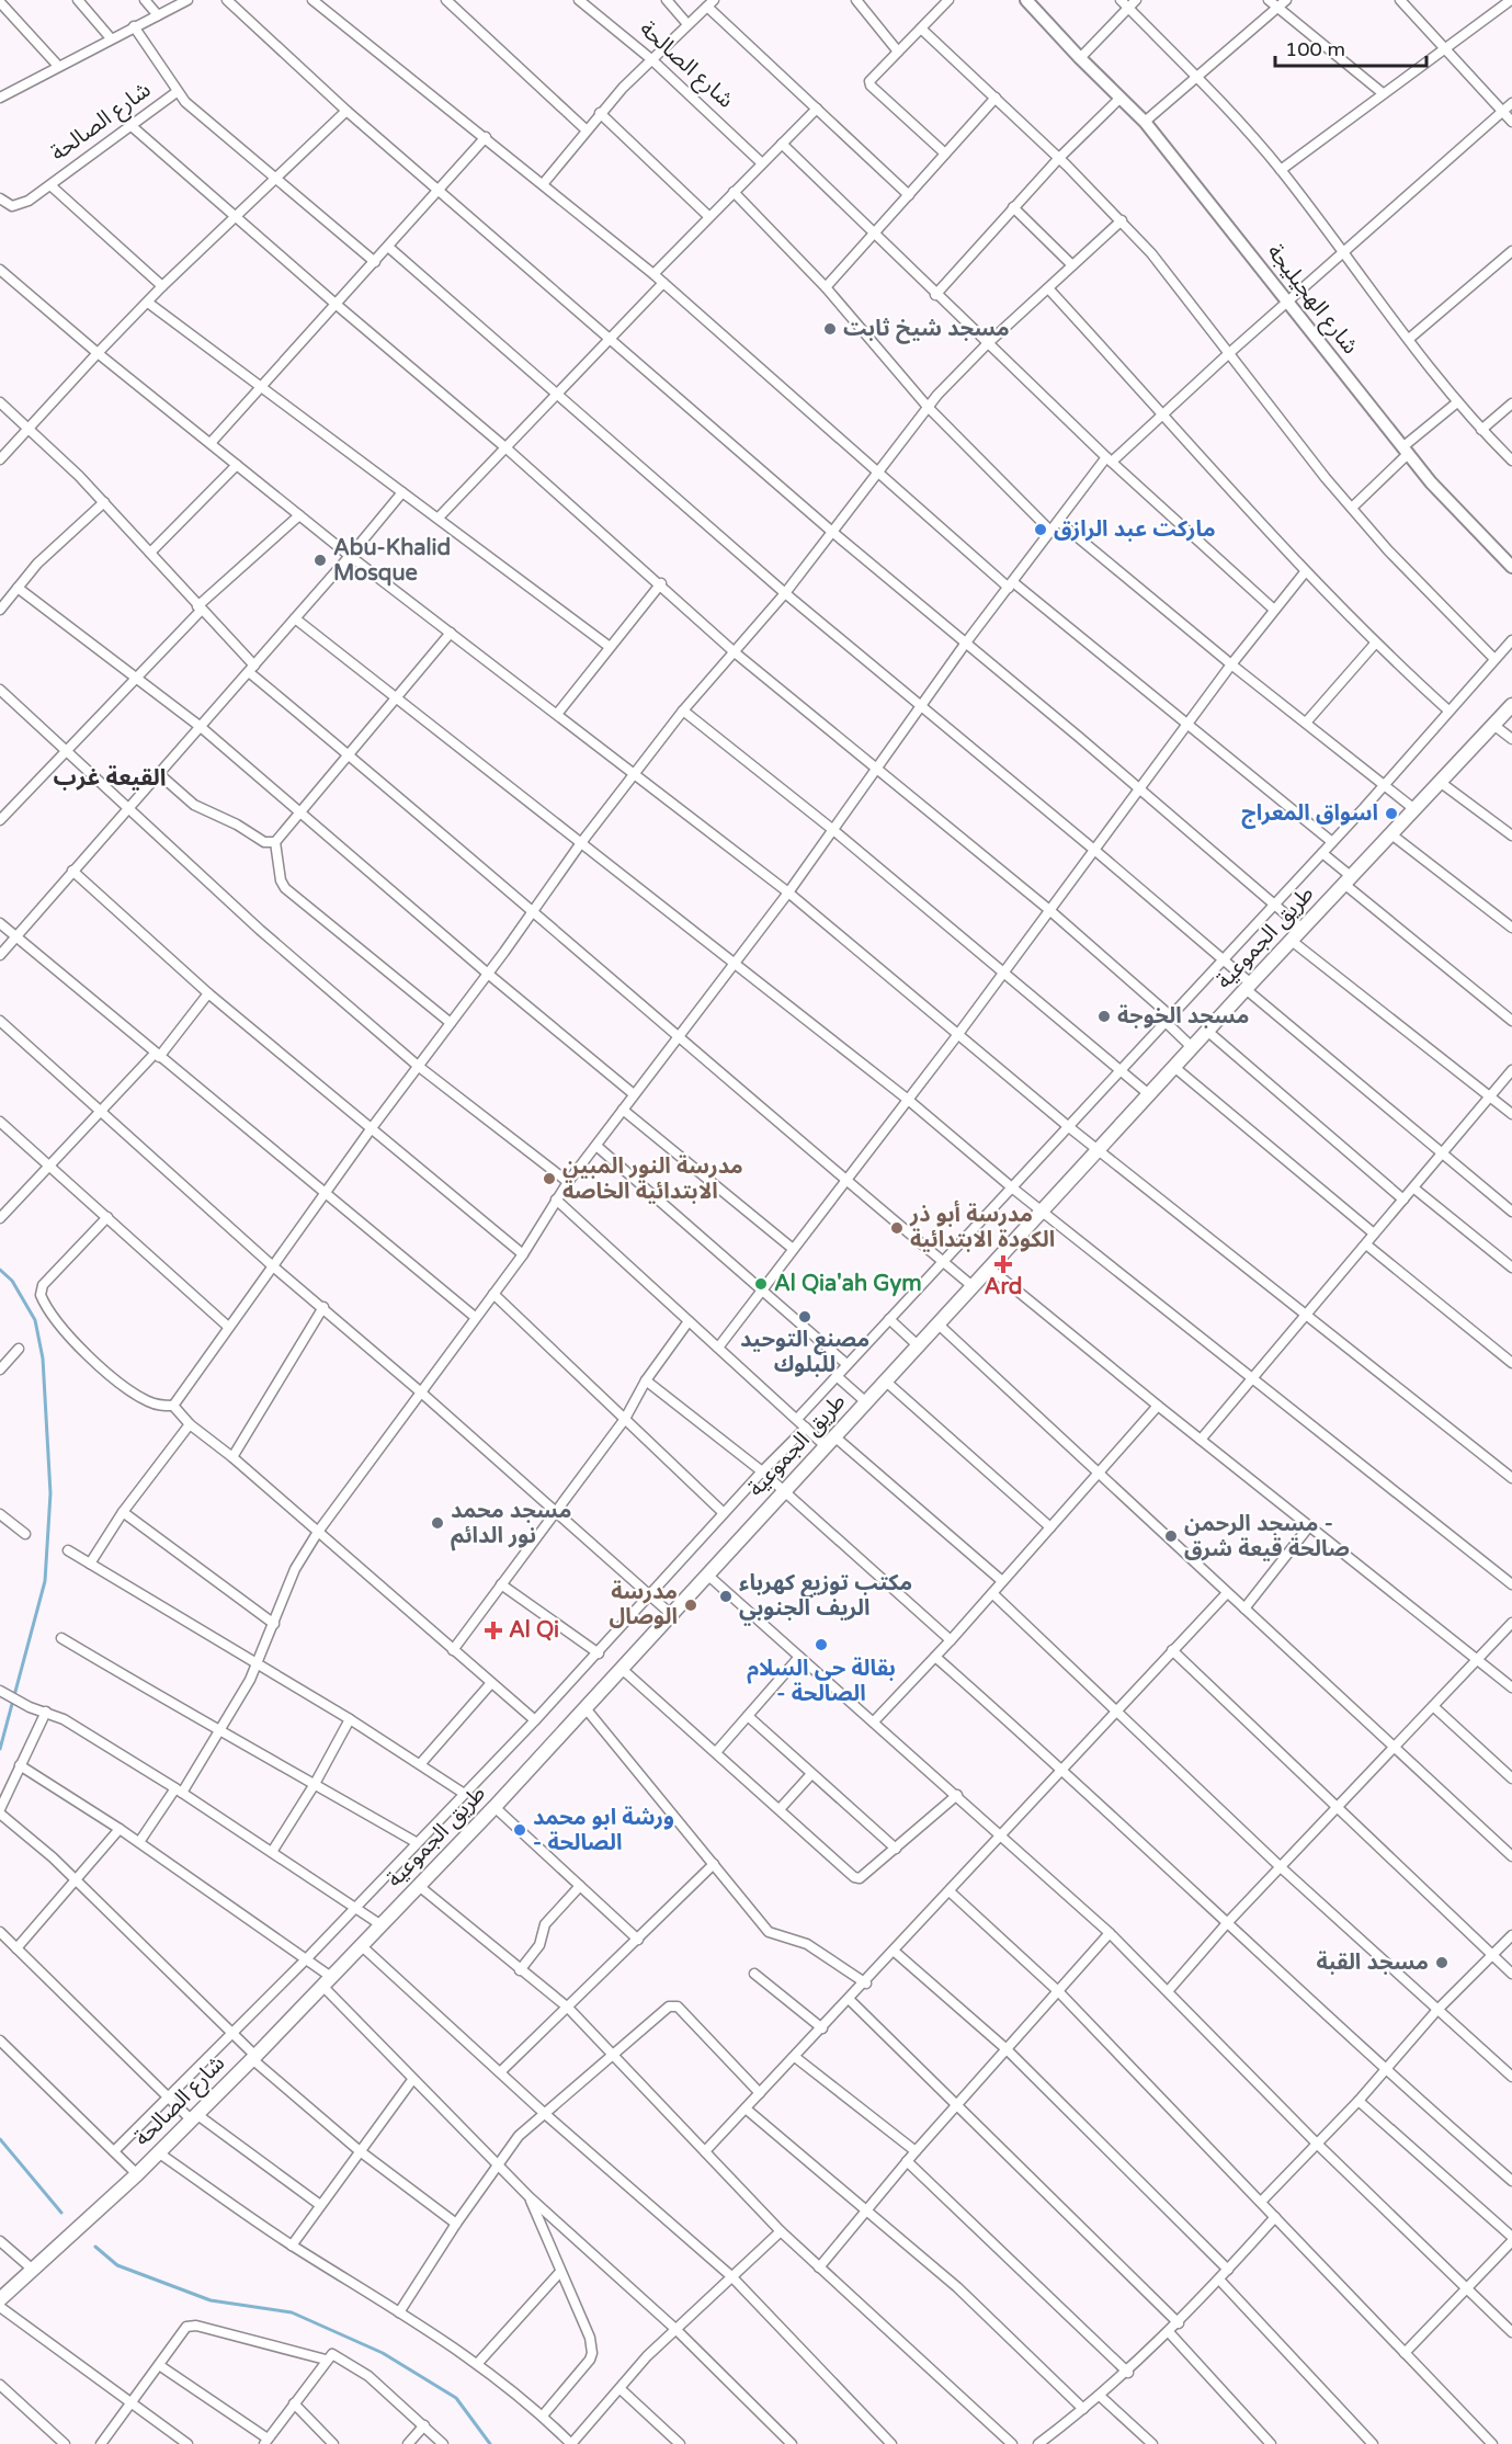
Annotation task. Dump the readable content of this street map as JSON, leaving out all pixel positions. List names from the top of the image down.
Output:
{
  "streets": {
    "main road": ["شارع الصالحة", "طريق الجموعية"],
    "street": ["شارع الهجيليجة"]
  },
  "crossings": [
    ["شارع الصالحة", "طريق الجموعية"]
  ],
  "districts": ["القيعة غرب"],
  "places": {
    "other": [
      "مسجد شيخ ثابت",
      "ماركت عبد الرازق",
      "Abu-Khalid Mosque",
      "اسواق المعراج",
      "مسجد الخوجة",
      "مدرسة النور المبين الابتدائية الخاصة",
      "مدرسة أبو ذر الكودة الابتدائية",
      "Al Qia'ah Gym",
      "مصنع التوحيد للبلوك",
      "مسجد محمد نور الدائم",
      "مسجد الرحمن - صالحة قيعة شرق",
      "مكتب توزيع كهرباء الريف الجنوبي",
      "مدرسة الوصال",
      "بقالة حي السلام - الصالحة",
      "ورشة ابو محمد - الصالحة",
      "مسجد القبة"
    ],
    "health": ["Ard", "Al Qi"]
  },
  "scale_bar": "100 m"
}
